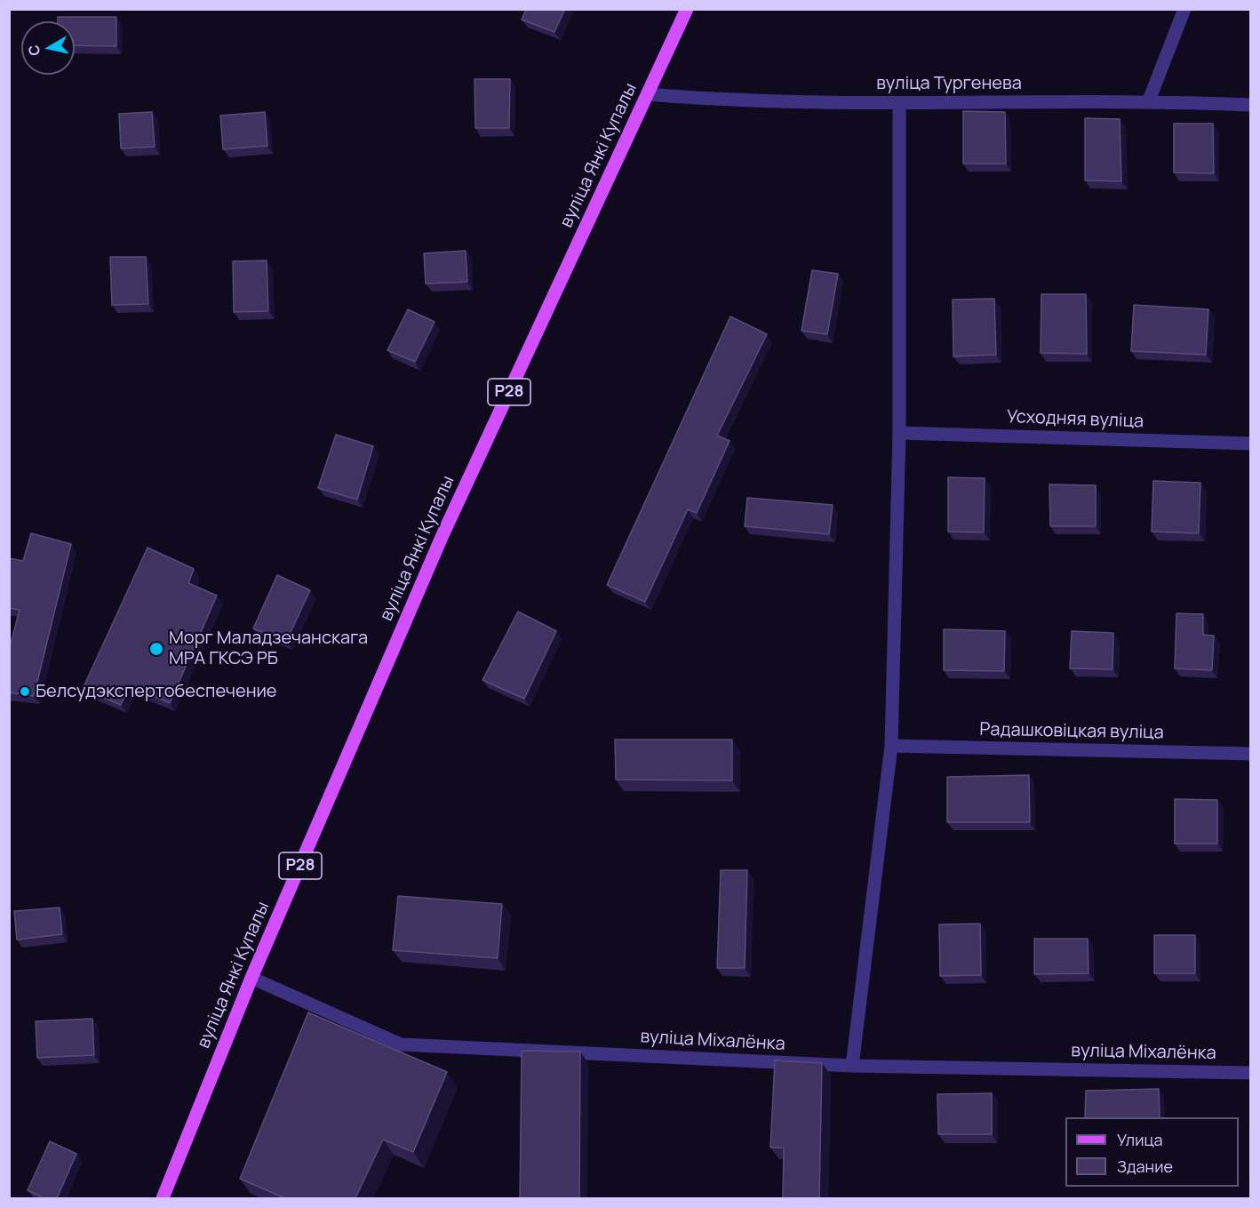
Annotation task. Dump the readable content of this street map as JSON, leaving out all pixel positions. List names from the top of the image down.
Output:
{
  "streets": {
    "main road": ["вуліца Янкі Купалы", "Р28"],
    "street": [
      "вуліца Тургенева",
      "Усходняя вуліца",
      "Радашковіцкая вуліца",
      "вуліца Міхалёнка"
    ]
  },
  "crossings": [
    ["вуліца Тургенева", "вуліца Янкі Купалы"],
    ["вуліца Янкі Купалы", "вуліца Міхалёнка"]
  ],
  "places": ["Морг Маладзечанскага МРА ГКСЭ РБ", "Белсудэкспертобеспечение"],
  "legend": ["Улица", "Здание"],
  "north": "left"
}
